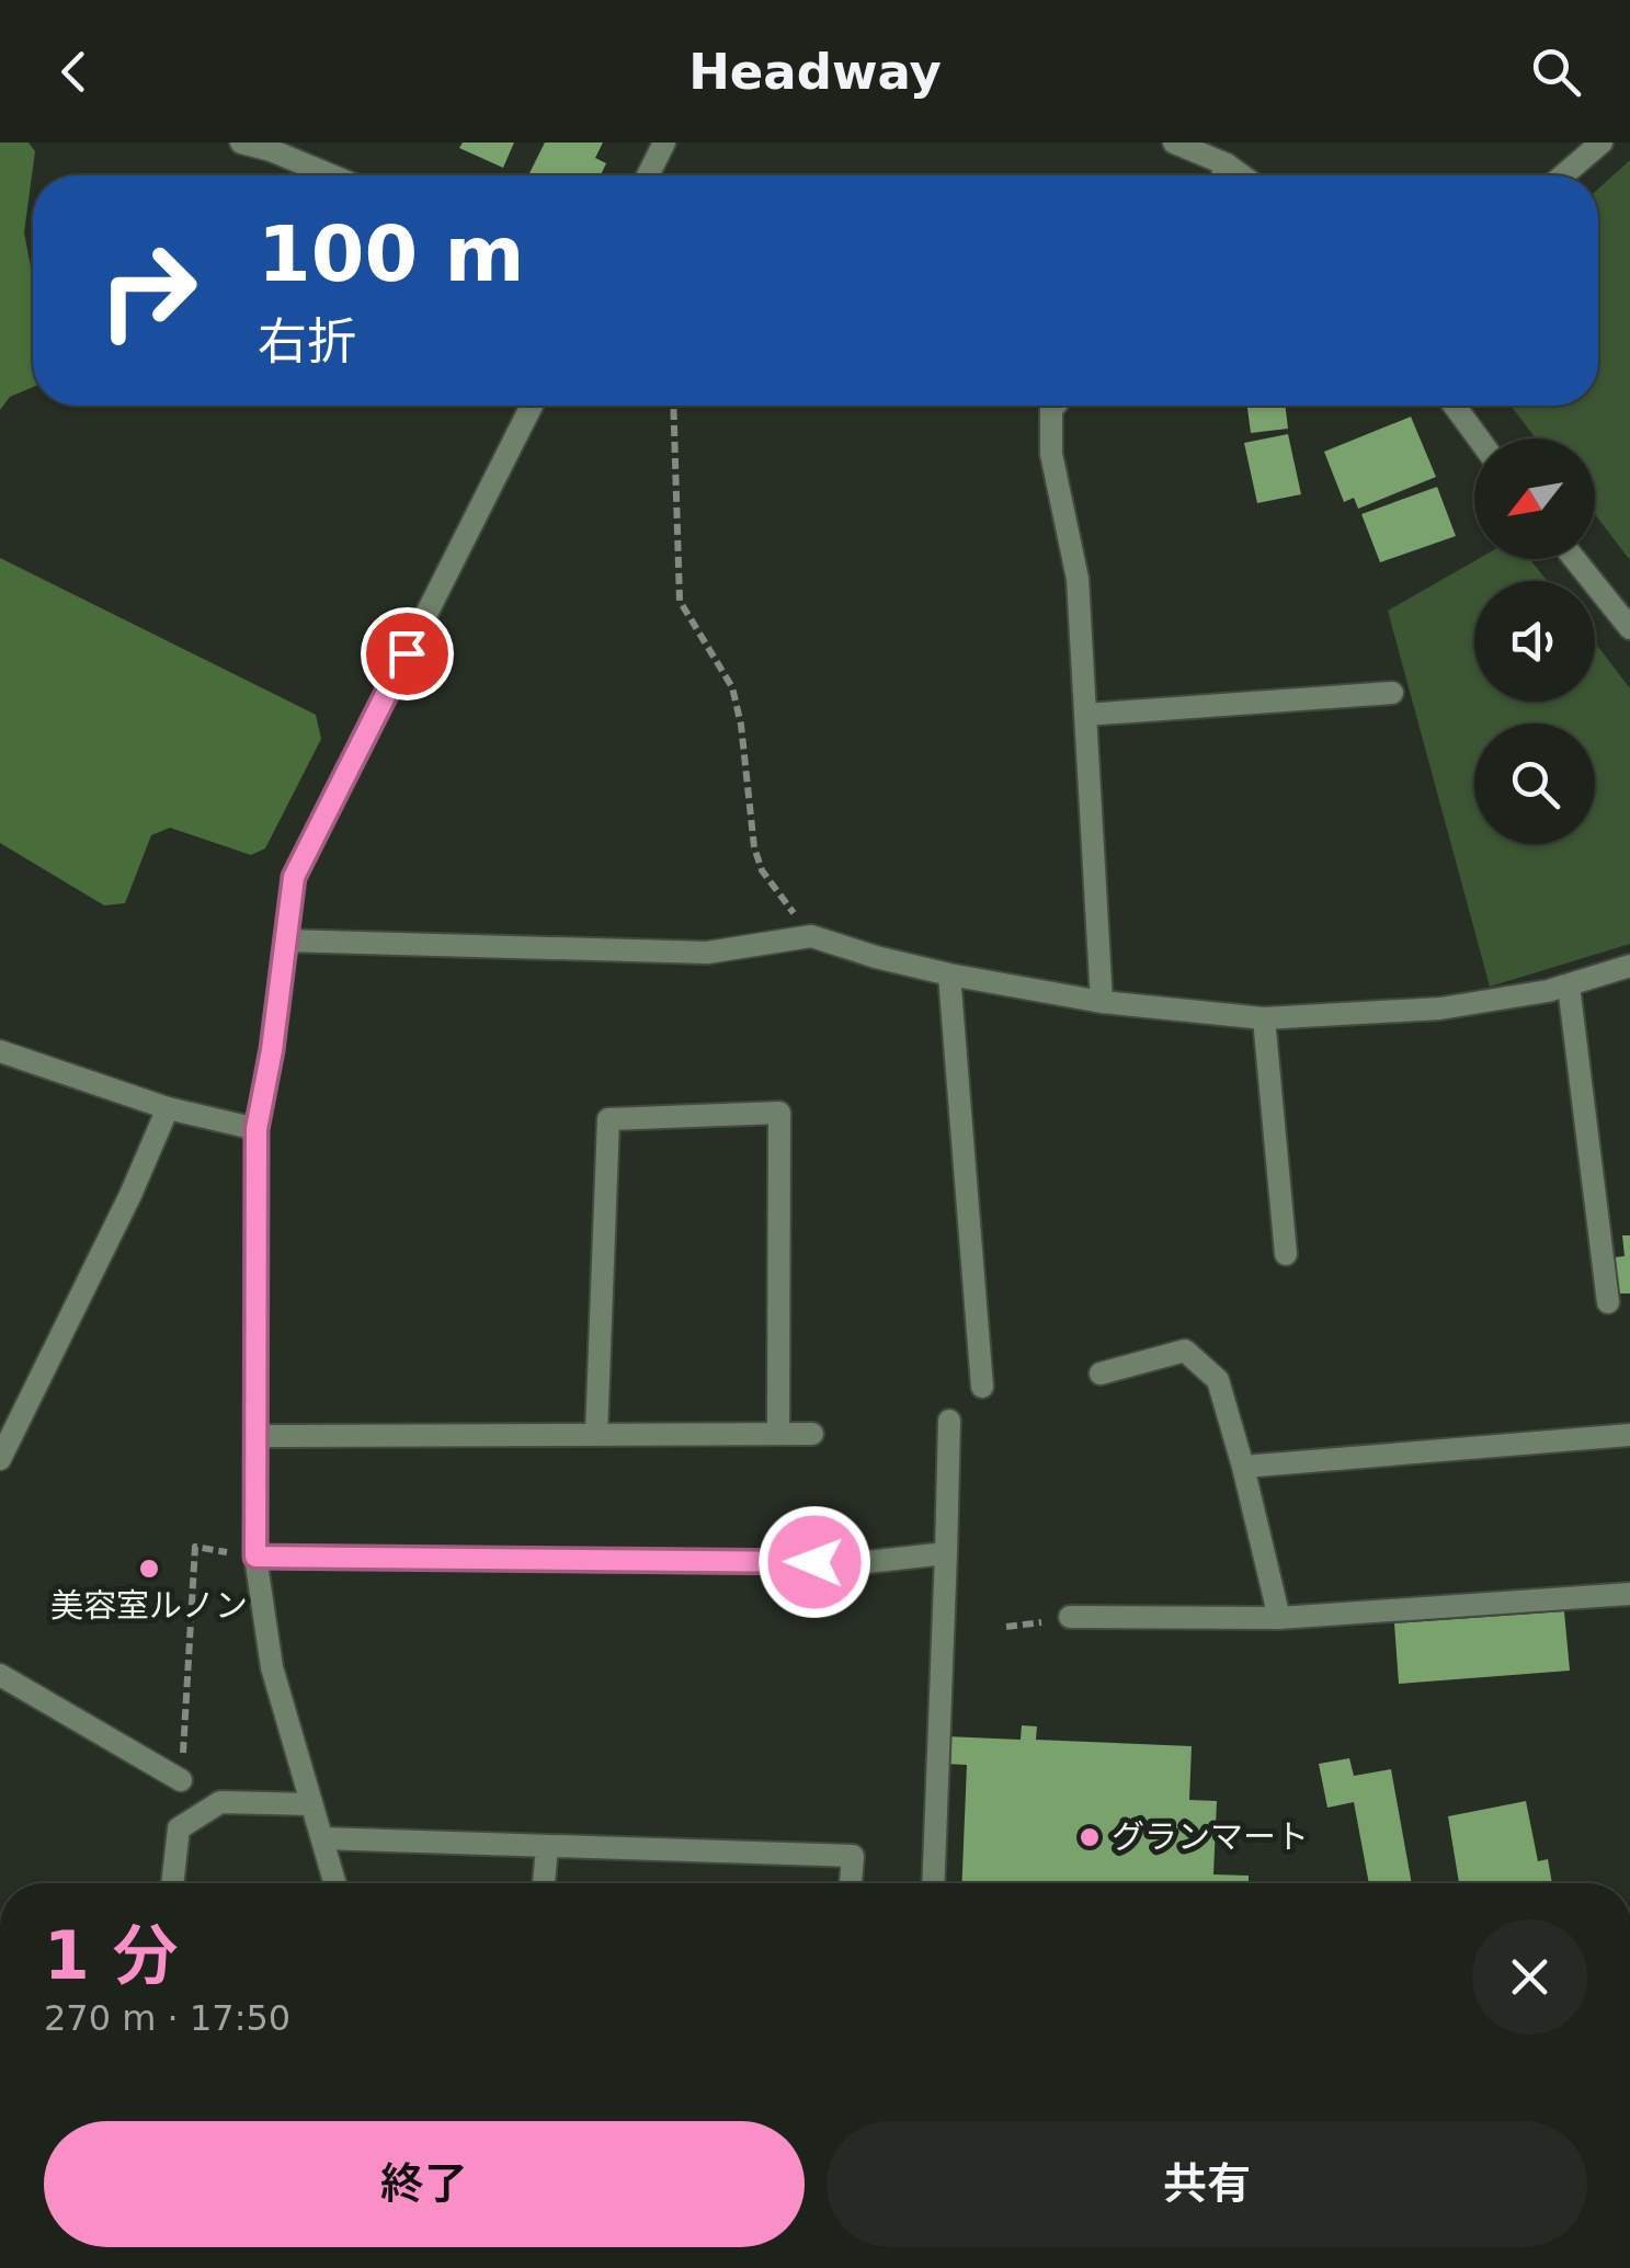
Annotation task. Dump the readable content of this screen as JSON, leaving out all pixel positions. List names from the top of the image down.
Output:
{
  "places": ["美容室ルノン", "グランマート"],
  "north": "bottom left",
  "page": {
    "header": "Headway",
    "turn": ["100 m", "右折"],
    "heading": ["1 分", "270 m · 17:50"],
    "buttons": ["終了", "共有"]
  }
}
